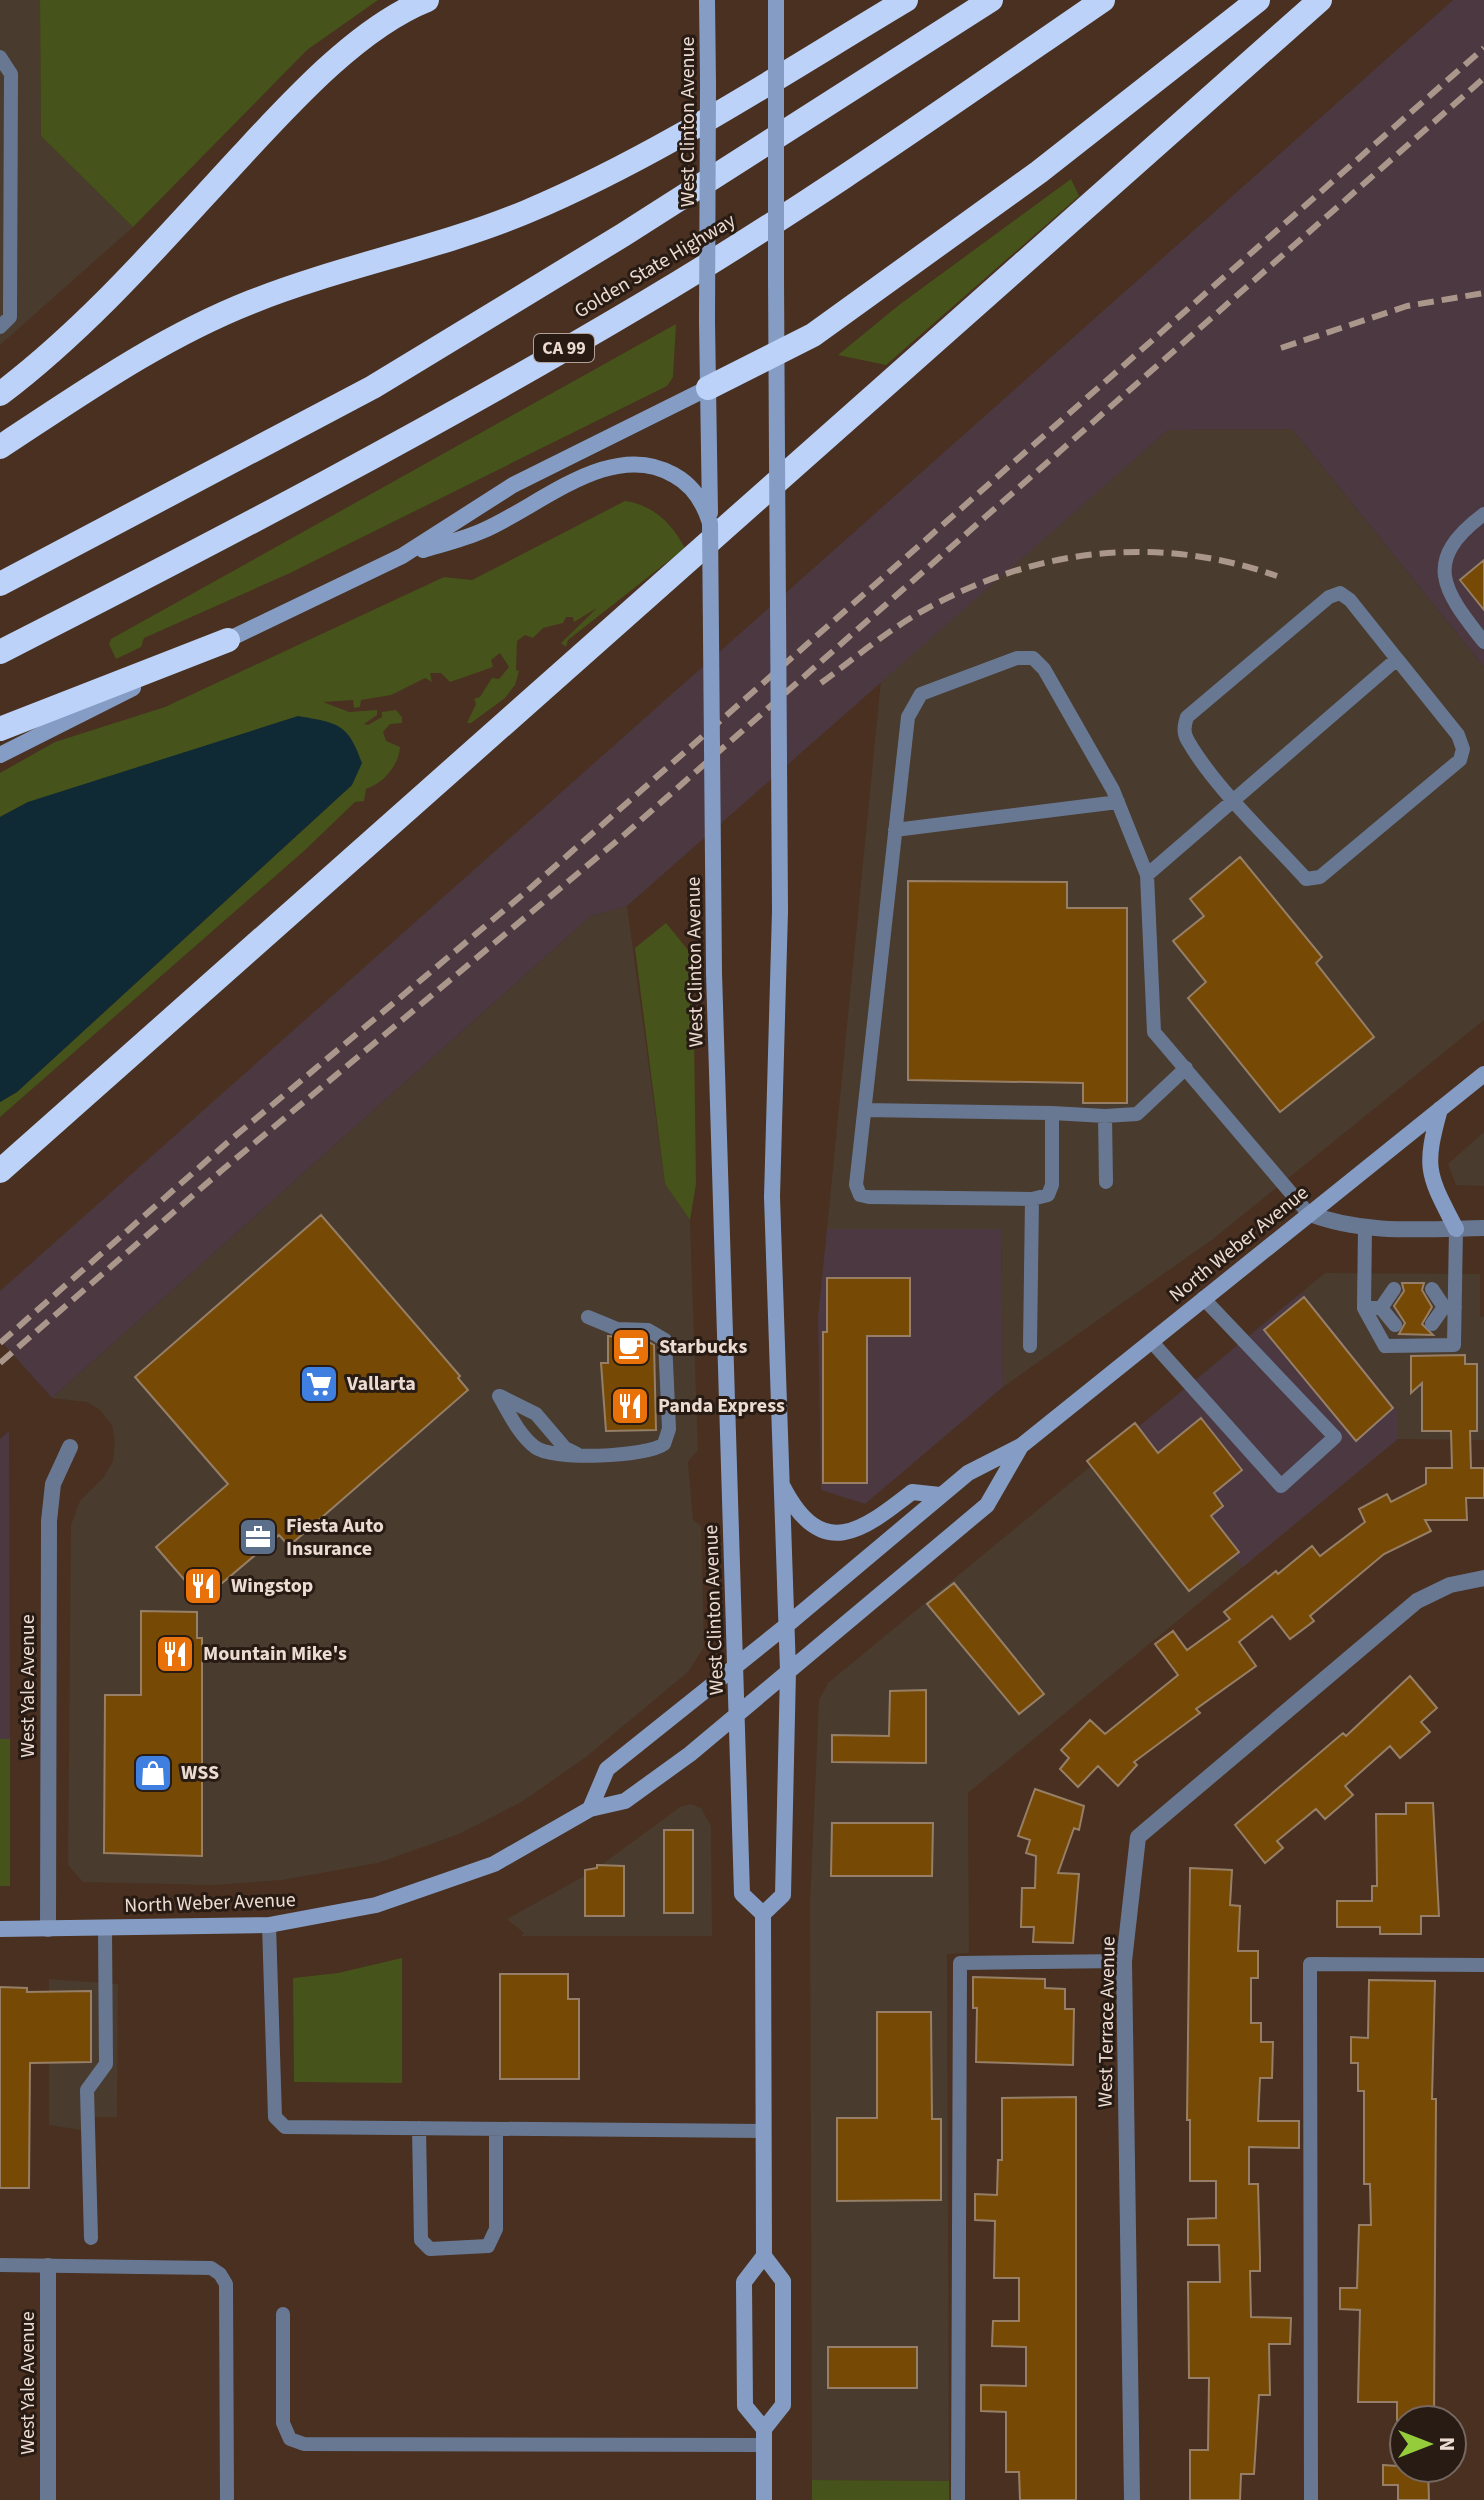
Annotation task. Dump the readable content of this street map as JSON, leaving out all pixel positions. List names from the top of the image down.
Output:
{
  "streets": {
    "highway": ["Golden State Highway", "CA 99"],
    "main road": ["West Clinton Avenue", "North Weber Avenue"],
    "street": ["West Yale Avenue", "West Terrace Avenue"]
  },
  "crossings": [
    ["West Clinton Avenue", "North Weber Avenue"],
    ["North Weber Avenue", "West Yale Avenue"]
  ],
  "places": {
    "cafe": ["Starbucks"],
    "supermarket": ["Vallarta"],
    "restaurant": ["Panda Express", "Wingstop", "Mountain Mike's"],
    "office": ["Fiesta Auto Insurance"],
    "shop": ["WSS"]
  },
  "north": "right"
}
